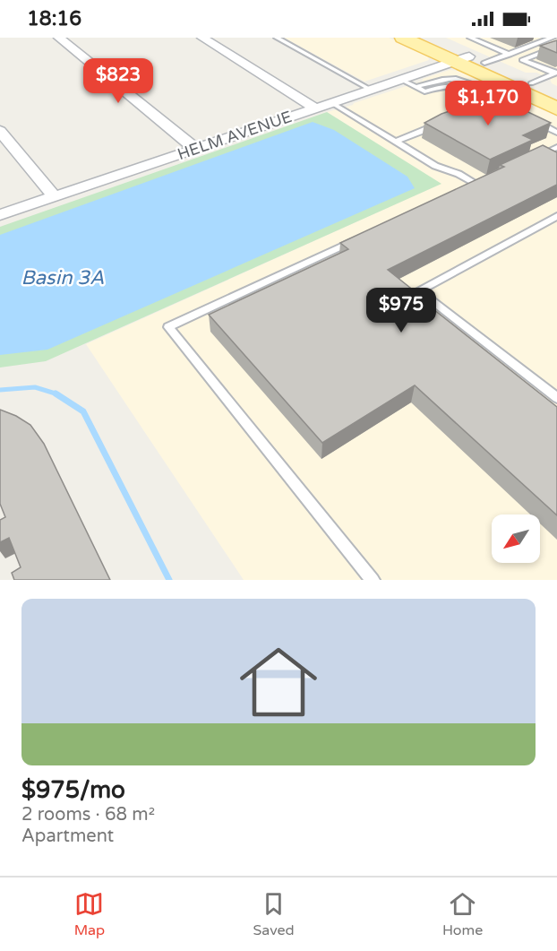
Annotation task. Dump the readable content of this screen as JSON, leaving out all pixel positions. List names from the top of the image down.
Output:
{
  "streets": {
    "street": ["HELM AVENUE"]
  },
  "water": ["Basin 3A"],
  "north": "bottom left",
  "page": {
    "status": "18:16",
    "price": ["$823", "$1,170", "$975"],
    "list": [
      {
        "name": "$975/mo",
        "note": "2 rooms · 68 m² · Apartment"
      }
    ],
    "tabs": ["Map", "Saved", "Home"]
  }
}
